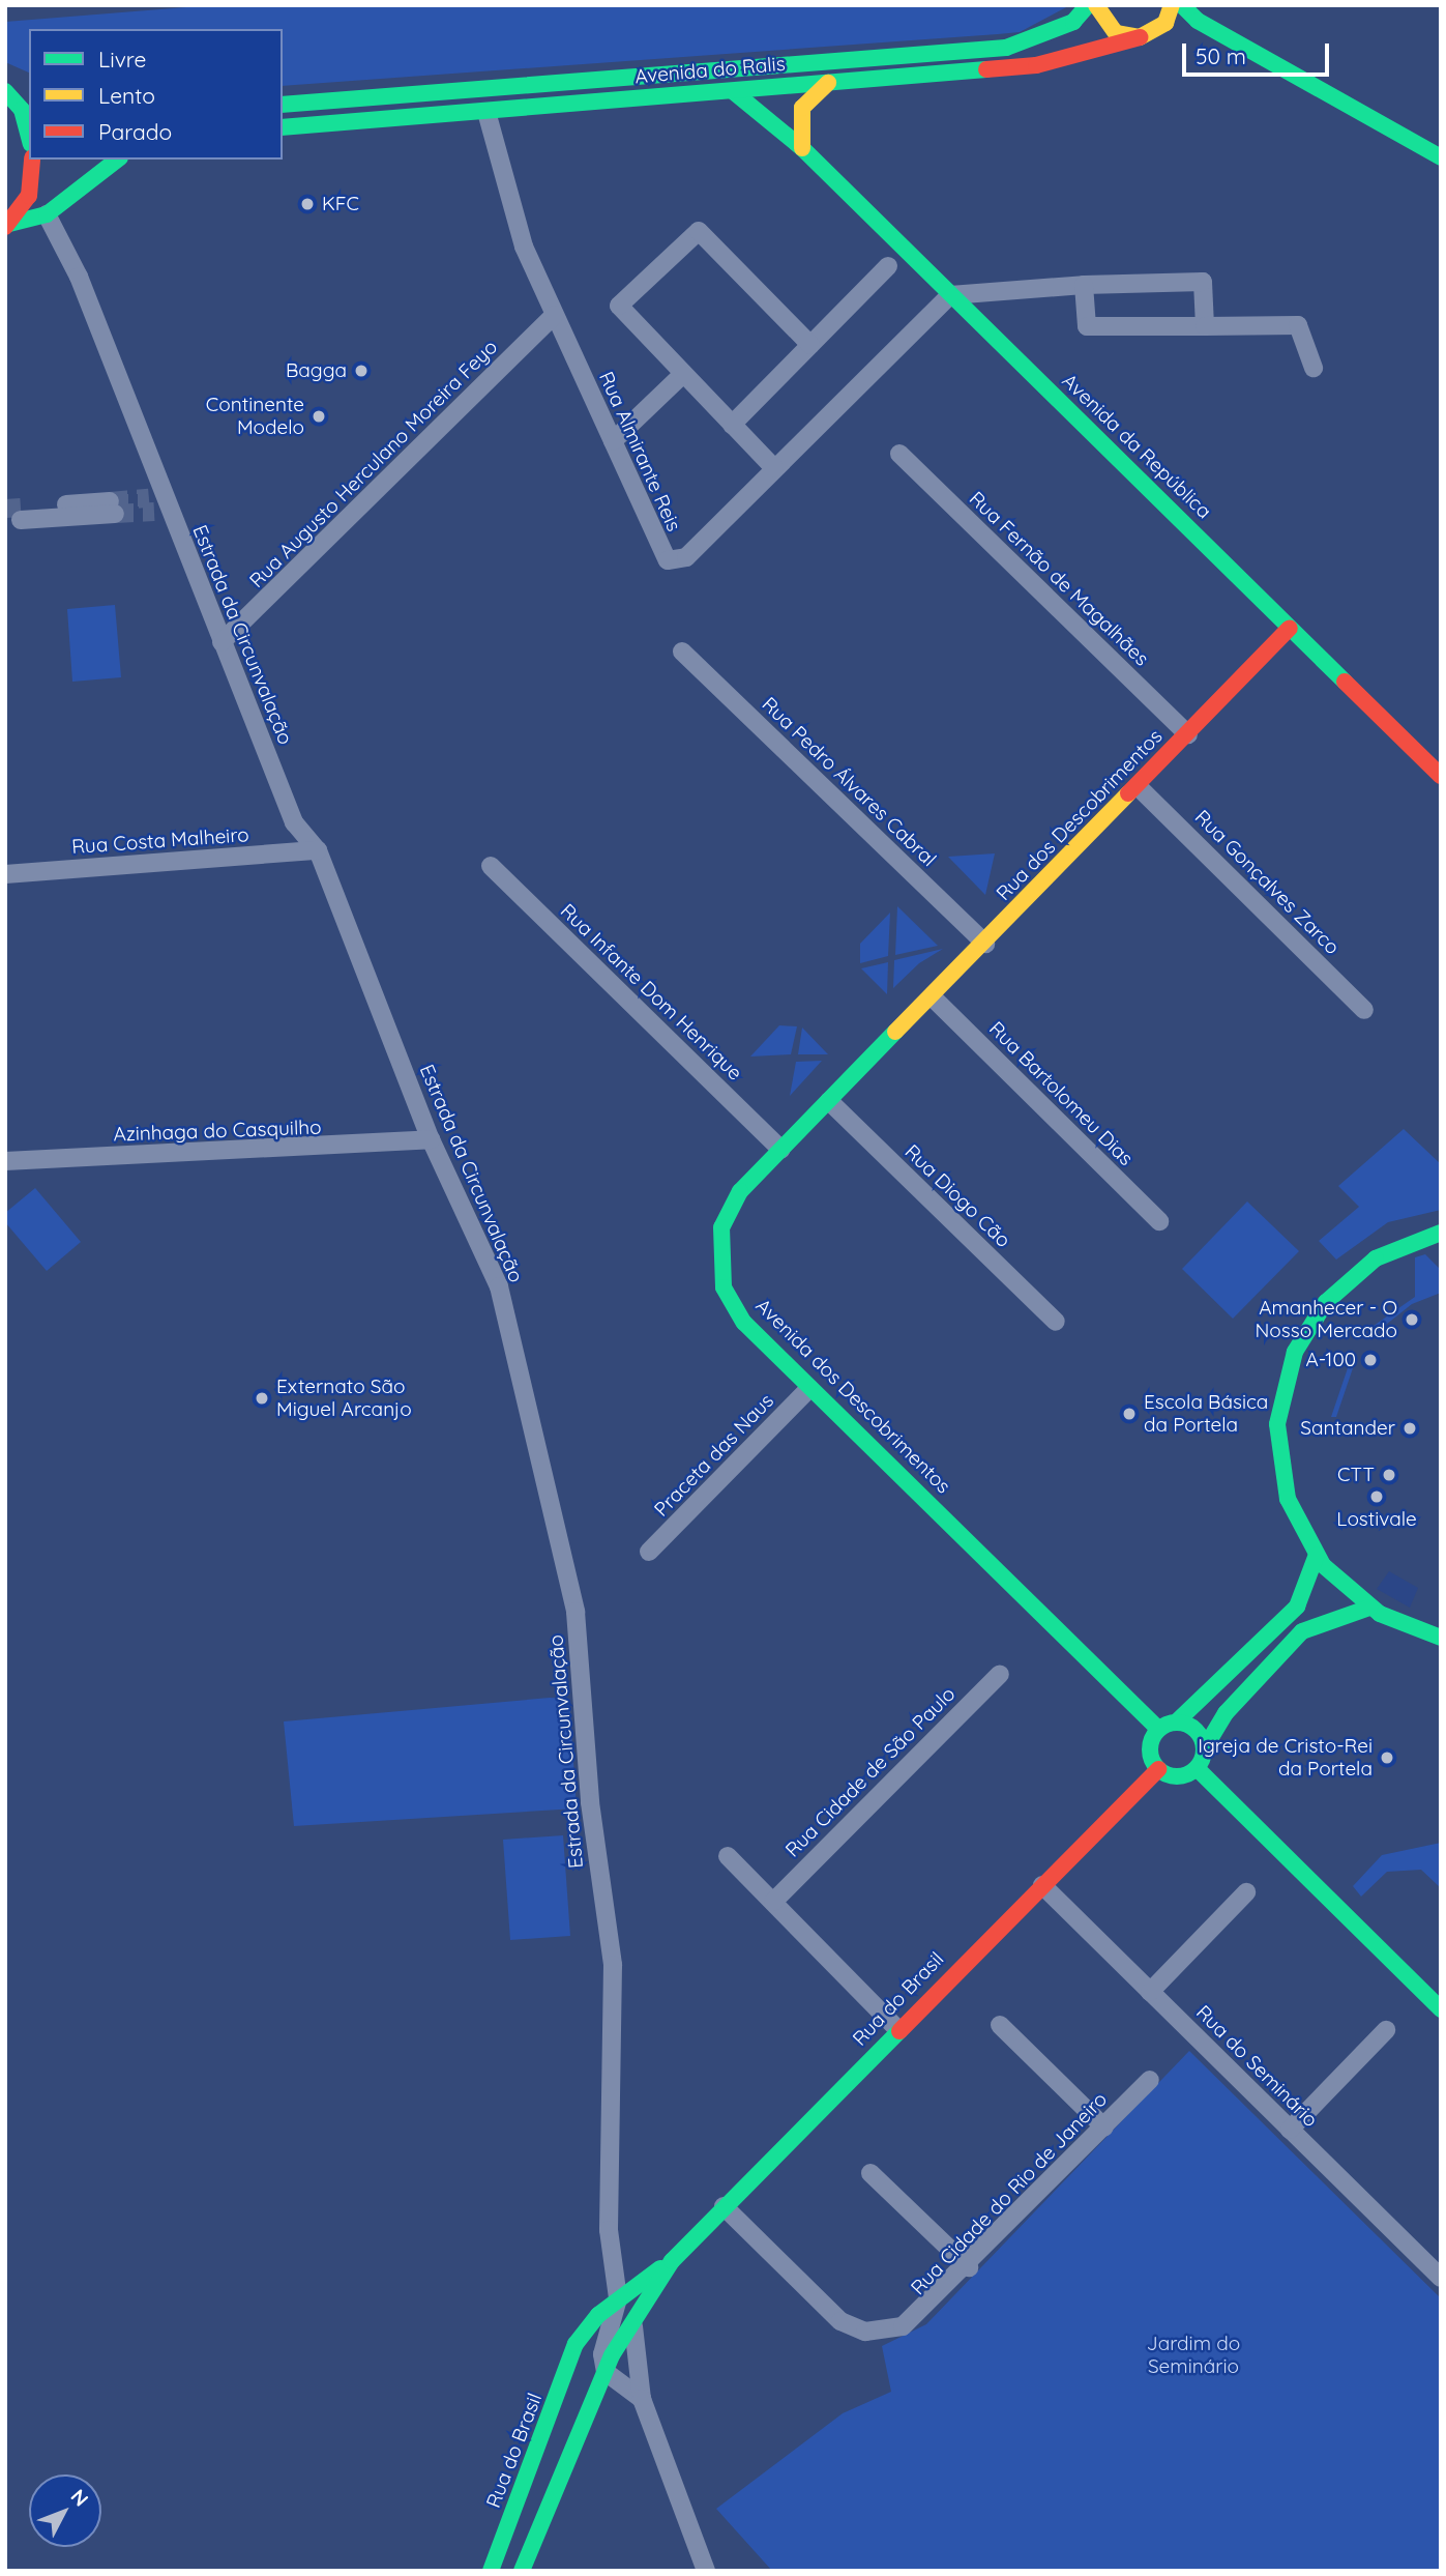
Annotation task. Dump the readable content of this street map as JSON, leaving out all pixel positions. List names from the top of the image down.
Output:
{
  "streets": {
    "main road": [
      "Avenida do Ralis",
      "Avenida da República",
      "Rua dos Descobrimentos",
      "Avenida dos Descobrimentos",
      "Rua do Brasil"
    ],
    "street": [
      "Rua Almirante Reis",
      "Rua Augusto Herculano Moreira Feyo",
      "Rua Fernão de Magalhães",
      "Estrada da Circunvalação",
      "Rua Pedro Álvares Cabral",
      "Rua Costa Malheiro",
      "Rua Gonçalves Zarco",
      "Rua Infante Dom Henrique",
      "Rua Bartolomeu Dias",
      "Azinhaga do Casquilho",
      "Rua Diogo Cão",
      "Praceta das Naus",
      "Rua Cidade de São Paulo",
      "Rua do Seminário",
      "Rua Cidade do Rio de Janeiro"
    ]
  },
  "crossings": [
    ["Avenida do Ralis", "Avenida da República"],
    ["Avenida do Ralis", "Rua Almirante Reis"],
    ["Avenida da República", "Rua Almirante Reis"],
    ["Avenida da República", "Rua dos Descobrimentos"],
    ["Rua Almirante Reis", "Rua Augusto Herculano Moreira Feyo"],
    ["Rua Augusto Herculano Moreira Feyo", "Estrada da Circunvalação"],
    ["Rua Fernão de Magalhães", "Rua dos Descobrimentos"],
    ["Estrada da Circunvalação", "Rua Costa Malheiro"],
    ["Estrada da Circunvalação", "Azinhaga do Casquilho"],
    ["Estrada da Circunvalação", "Rua do Brasil"],
    ["Rua Pedro Álvares Cabral", "Rua dos Descobrimentos"],
    ["Rua dos Descobrimentos", "Rua Gonçalves Zarco"],
    ["Rua dos Descobrimentos", "Rua Bartolomeu Dias"],
    ["Rua dos Descobrimentos", "Avenida dos Descobrimentos"],
    ["Rua Infante Dom Henrique", "Avenida dos Descobrimentos"],
    ["Rua Diogo Cão", "Avenida dos Descobrimentos"],
    ["Avenida dos Descobrimentos", "Praceta das Naus"],
    ["Avenida dos Descobrimentos", "Rua do Brasil"],
    ["Rua do Brasil", "Rua do Seminário"],
    ["Rua do Brasil", "Rua Cidade do Rio de Janeiro"]
  ],
  "parks": ["Jardim do Seminário"],
  "places": [
    "KFC",
    "Bagga",
    "Continente Modelo",
    "Amanhecer - O Nosso Mercado",
    "A-100",
    "Externato São Miguel Arcanjo",
    "Escola Básica da Portela",
    "Santander",
    "CTT",
    "Lostivale",
    "Igreja de Cristo-Rei da Portela"
  ],
  "legend": ["Livre", "Lento", "Parado"],
  "scale_bar": "50 m",
  "north": "top right"
}
